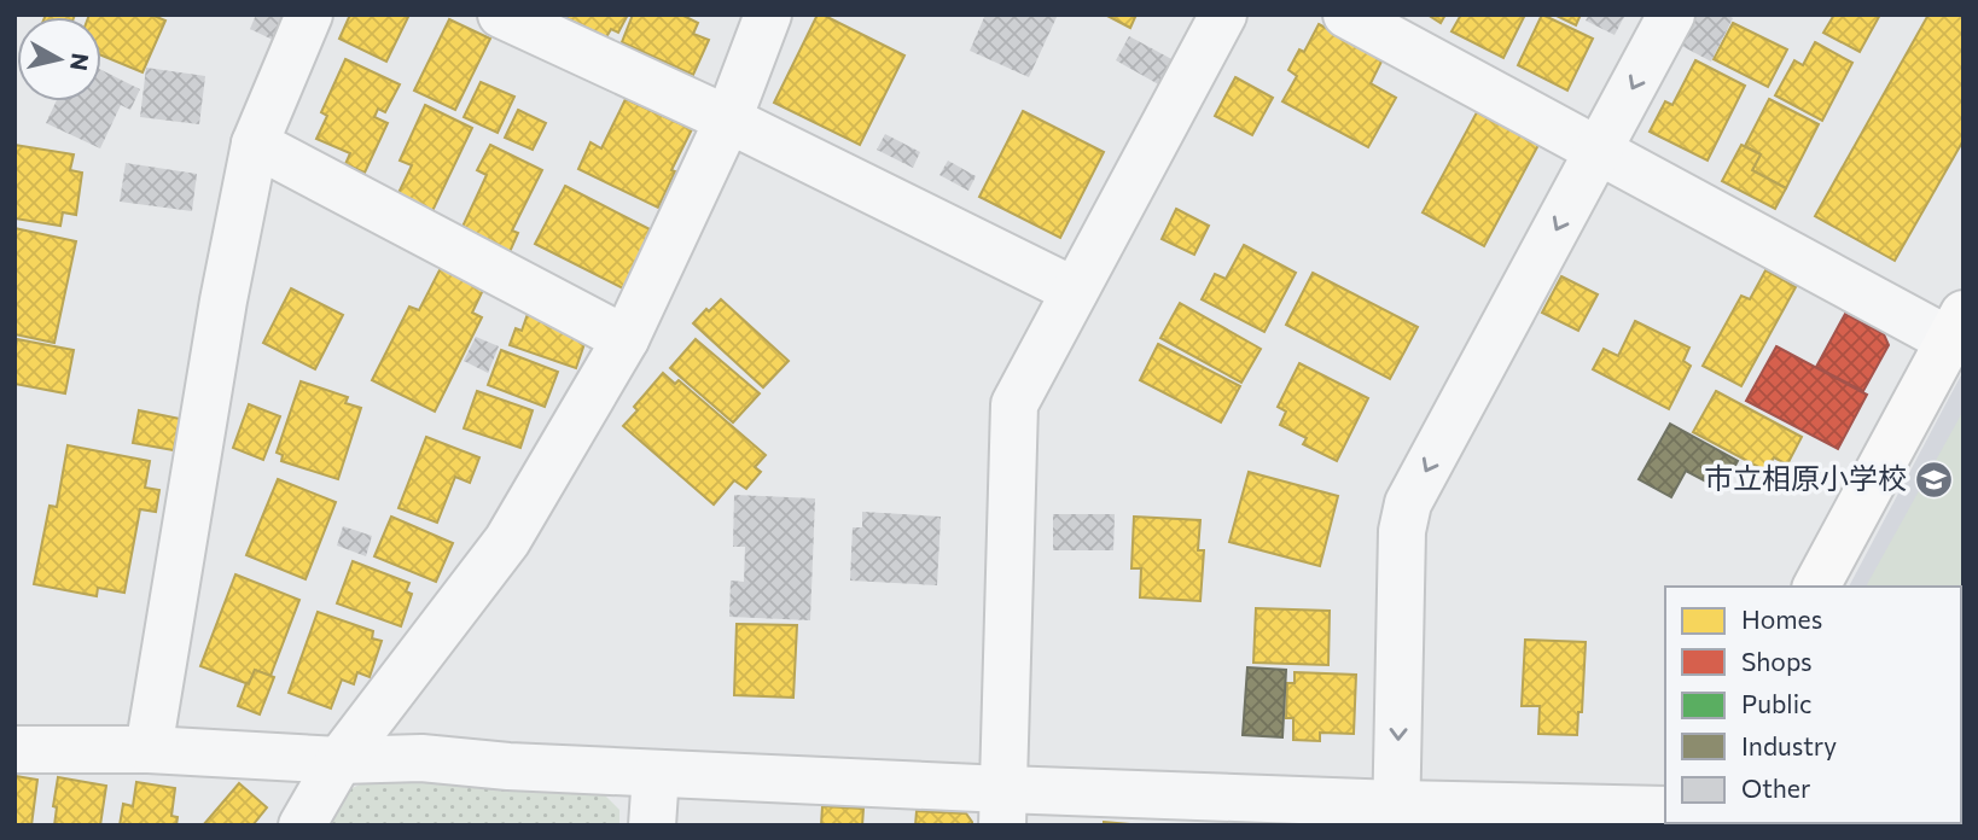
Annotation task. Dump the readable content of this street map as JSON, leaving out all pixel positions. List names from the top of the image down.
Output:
{
  "places": {
    "school or university": ["市立相原小学校"]
  },
  "legend": [
    "Homes",
    "Shops",
    "Public",
    "Industry",
    "Other"
  ],
  "north": "right"
}
